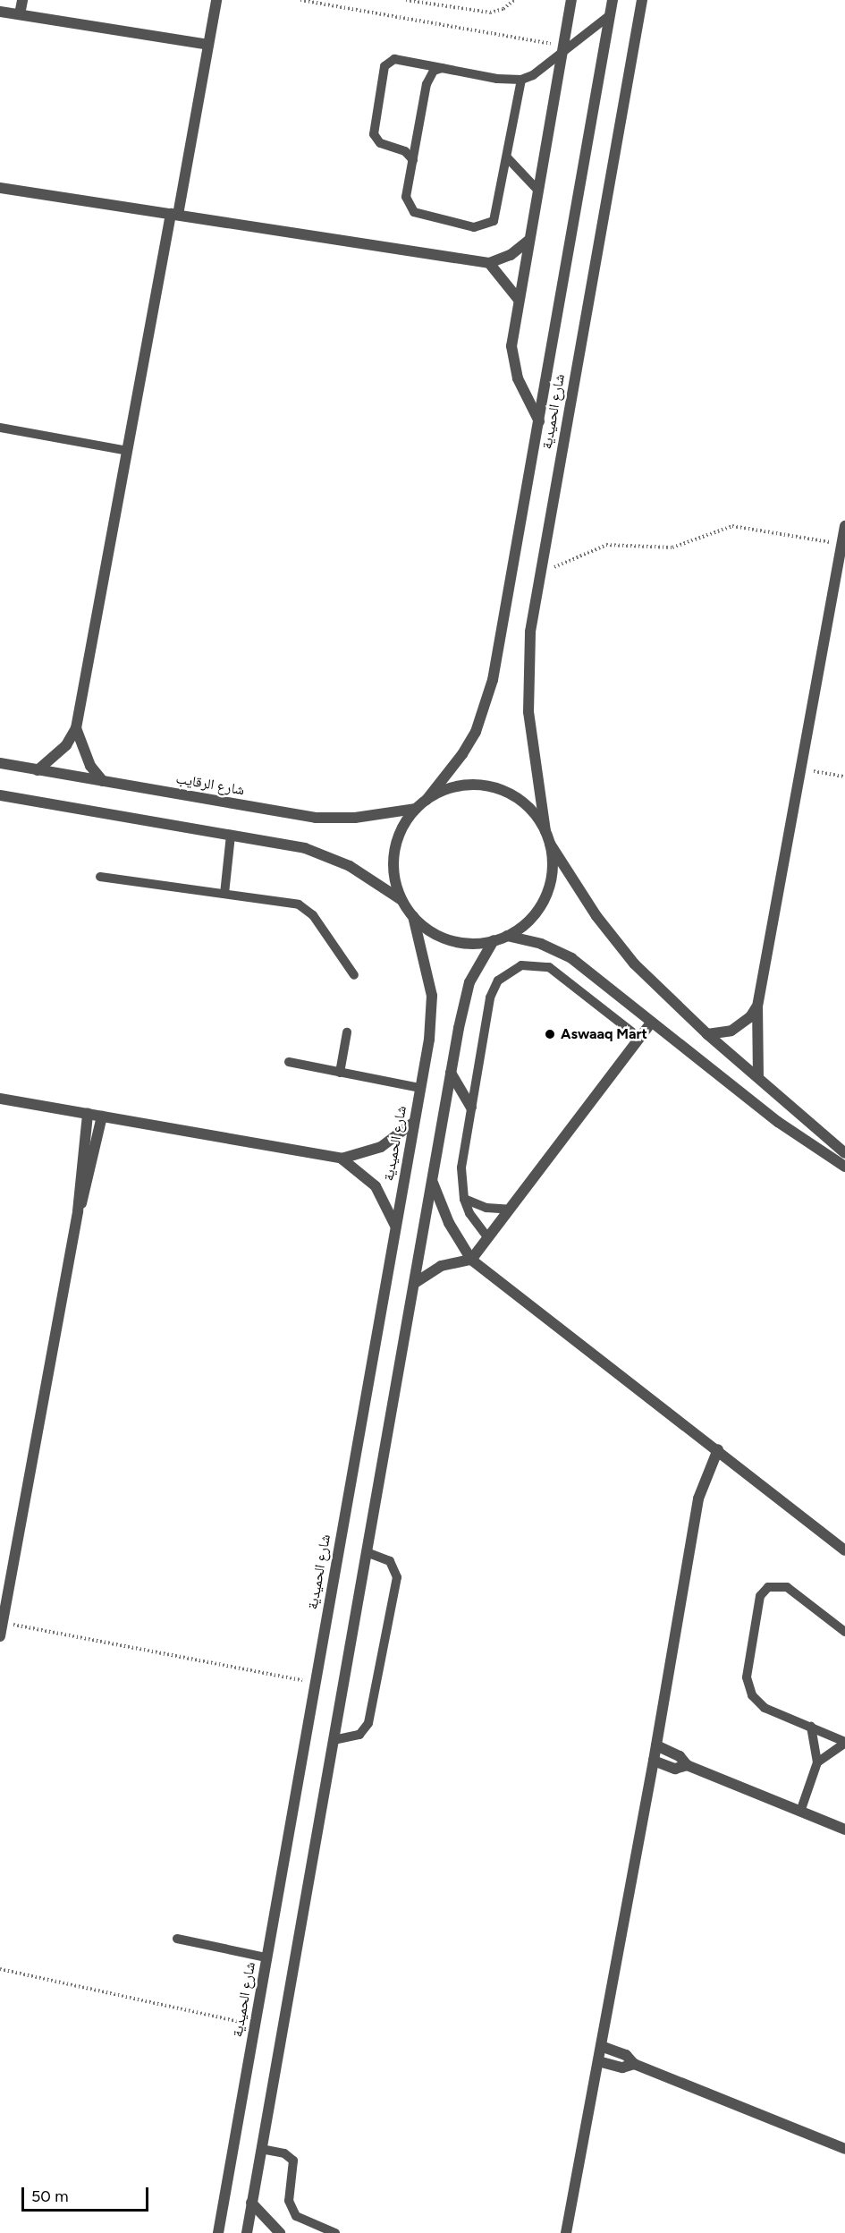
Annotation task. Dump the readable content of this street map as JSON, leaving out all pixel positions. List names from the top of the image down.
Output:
{
  "streets": {
    "street": ["شارع الحميدية", "شارع الرقايب"]
  },
  "crossings": [
    ["شارع الحميدية", "شارع الرقايب"]
  ],
  "places": ["Aswaaq Mart"],
  "scale_bar": "50 m"
}
